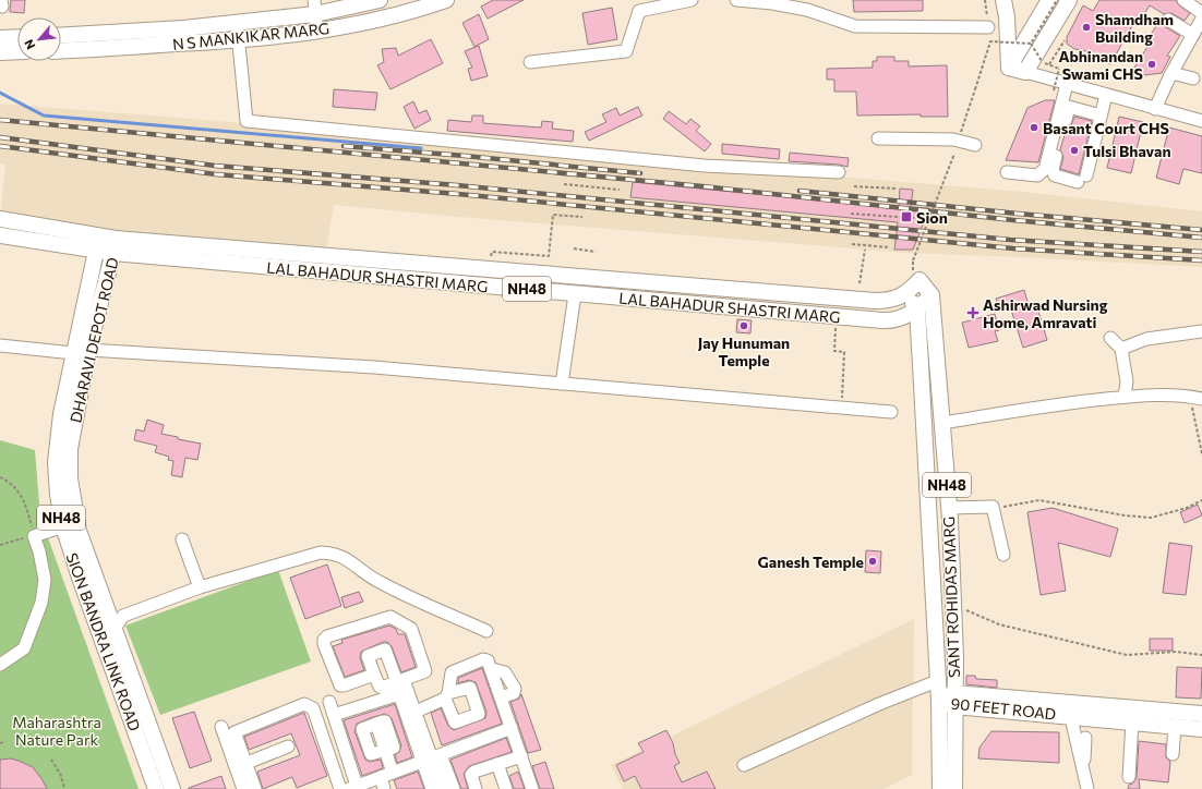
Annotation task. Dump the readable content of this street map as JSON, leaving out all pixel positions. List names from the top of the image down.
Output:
{
  "streets": {
    "main road": [
      "N S MANKIKAR MARG",
      "LAL BAHADUR SHASTRI MARG",
      "NH48",
      "DHARAVI DEPOT ROAD",
      "SANT ROHIDAS MARG",
      "SION BANDRA LINK ROAD",
      "90 FEET ROAD"
    ]
  },
  "crossings": [
    ["LAL BAHADUR SHASTRI MARG", "DHARAVI DEPOT ROAD"],
    ["LAL BAHADUR SHASTRI MARG", "SANT ROHIDAS MARG"],
    ["LAL BAHADUR SHASTRI MARG", "SION BANDRA LINK ROAD"],
    ["DHARAVI DEPOT ROAD", "SION BANDRA LINK ROAD"],
    ["SANT ROHIDAS MARG", "90 FEET ROAD"]
  ],
  "parks": ["Maharashtra Nature Park"],
  "places": {
    "other": [
      "Shamdham Building",
      "Abhinandan Swami CHS",
      "Basant Court CHS",
      "Tulsi Bhavan",
      "Jay Hunuman Temple",
      "Ganesh Temple"
    ],
    "transit": ["Sion"],
    "health": ["Ashirwad Nursing Home, Amravati"]
  },
  "north": "bottom left"
}
